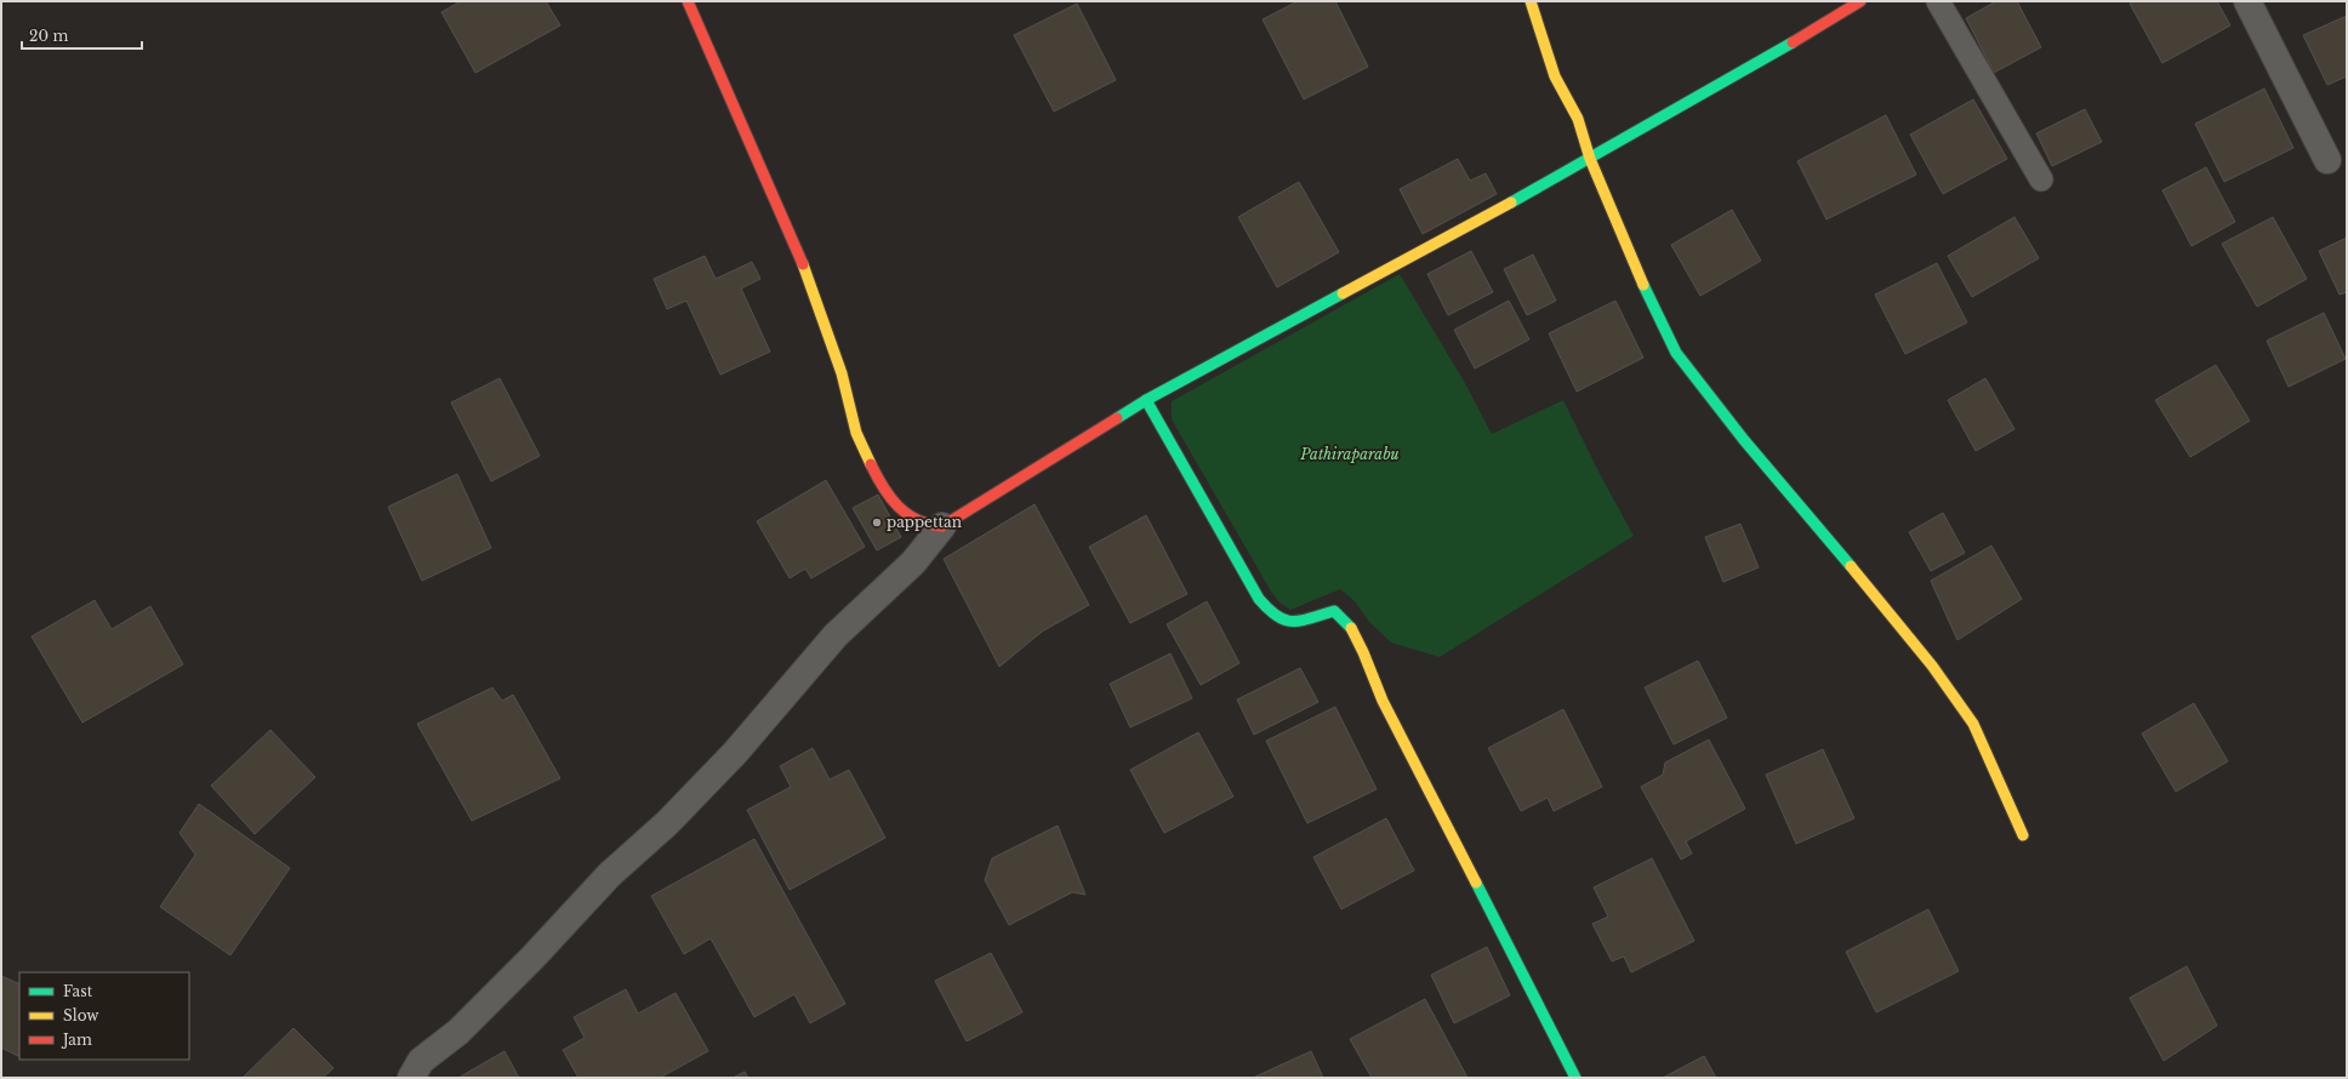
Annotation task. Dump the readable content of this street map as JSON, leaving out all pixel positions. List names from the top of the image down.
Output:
{
  "parks": ["Pathiraparabu"],
  "places": ["pappettan"],
  "legend": ["Fast", "Slow", "Jam"],
  "scale_bar": "20 m"
}
